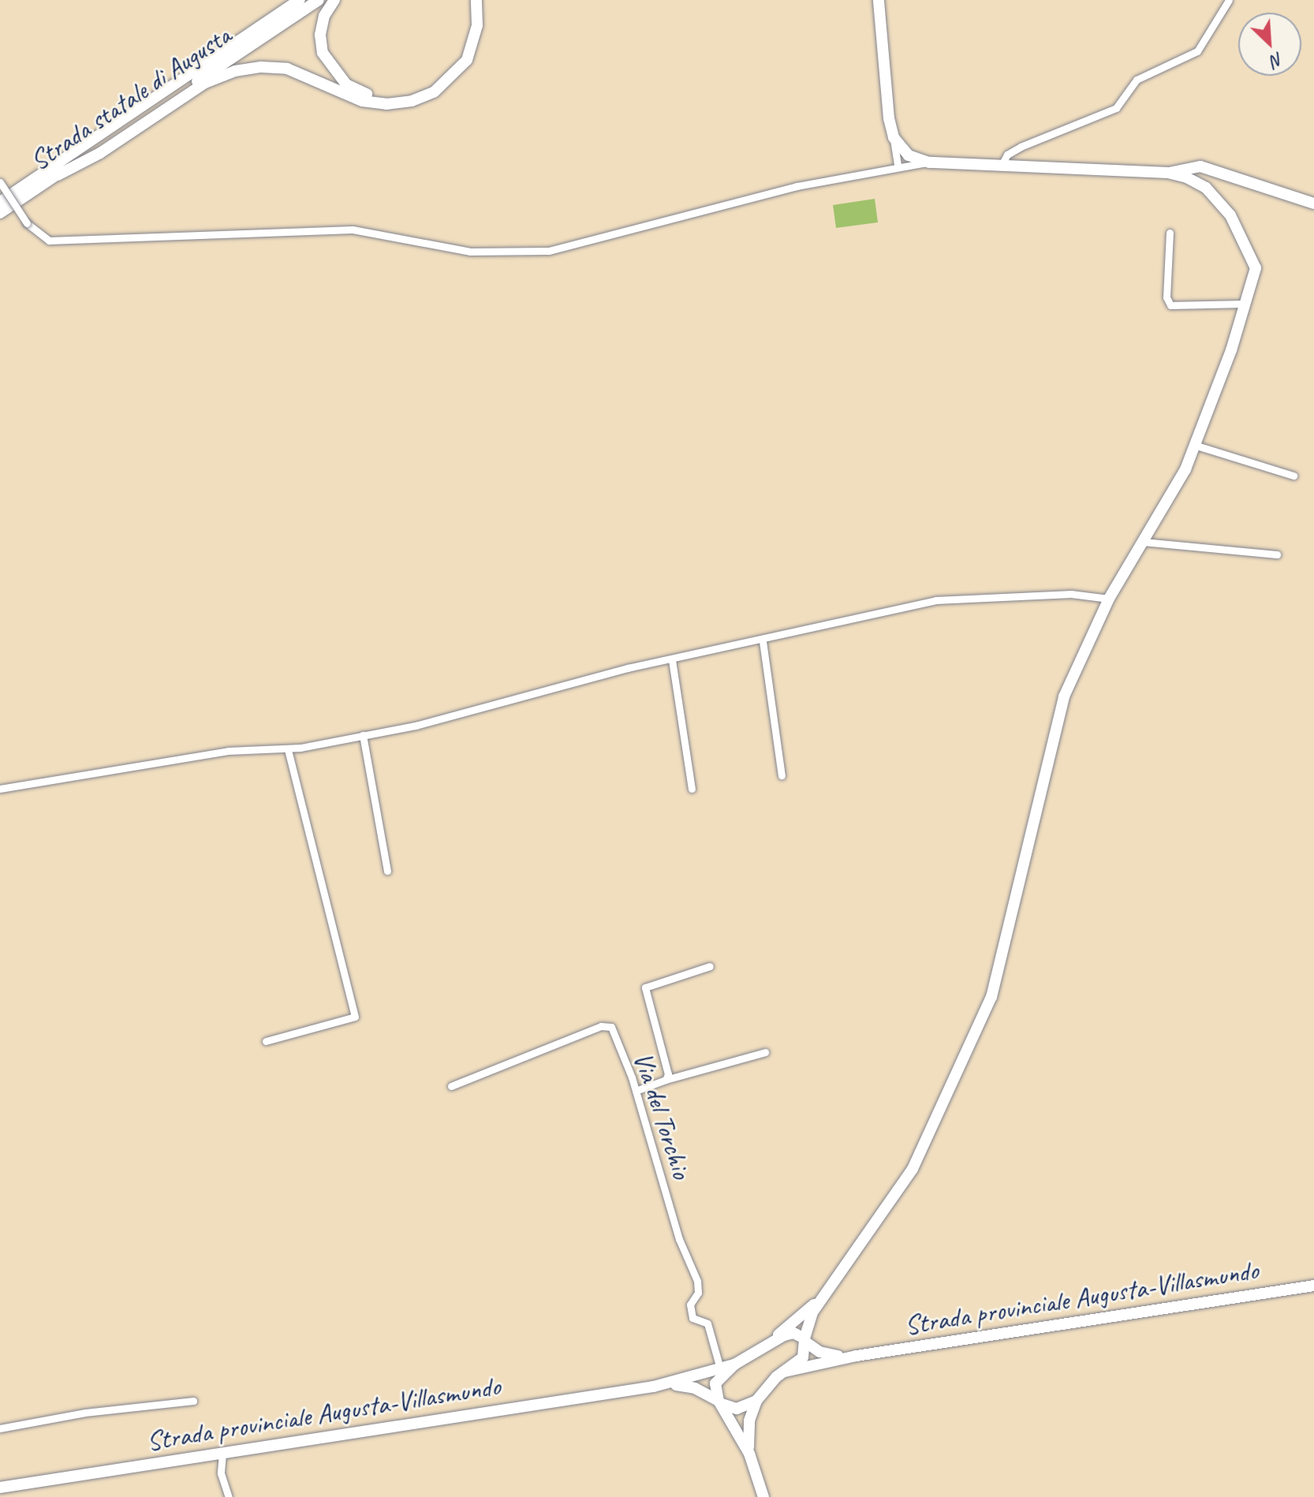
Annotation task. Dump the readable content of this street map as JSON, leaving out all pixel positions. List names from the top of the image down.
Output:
{
  "streets": {
    "street": ["Strada statale di Augusta", "Via del Torchio", "Strada provinciale Augusta-Villasmundo"]
  },
  "north": "bottom right"
}
